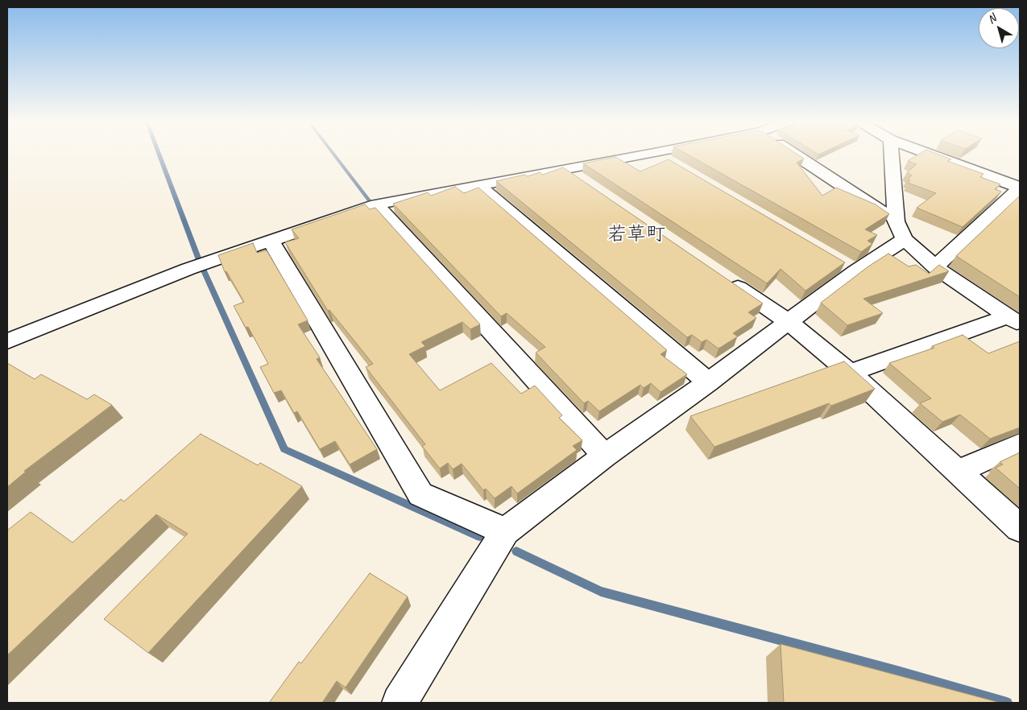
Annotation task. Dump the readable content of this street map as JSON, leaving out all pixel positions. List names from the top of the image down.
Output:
{
  "districts": ["若草町"],
  "north": "top left"
}
